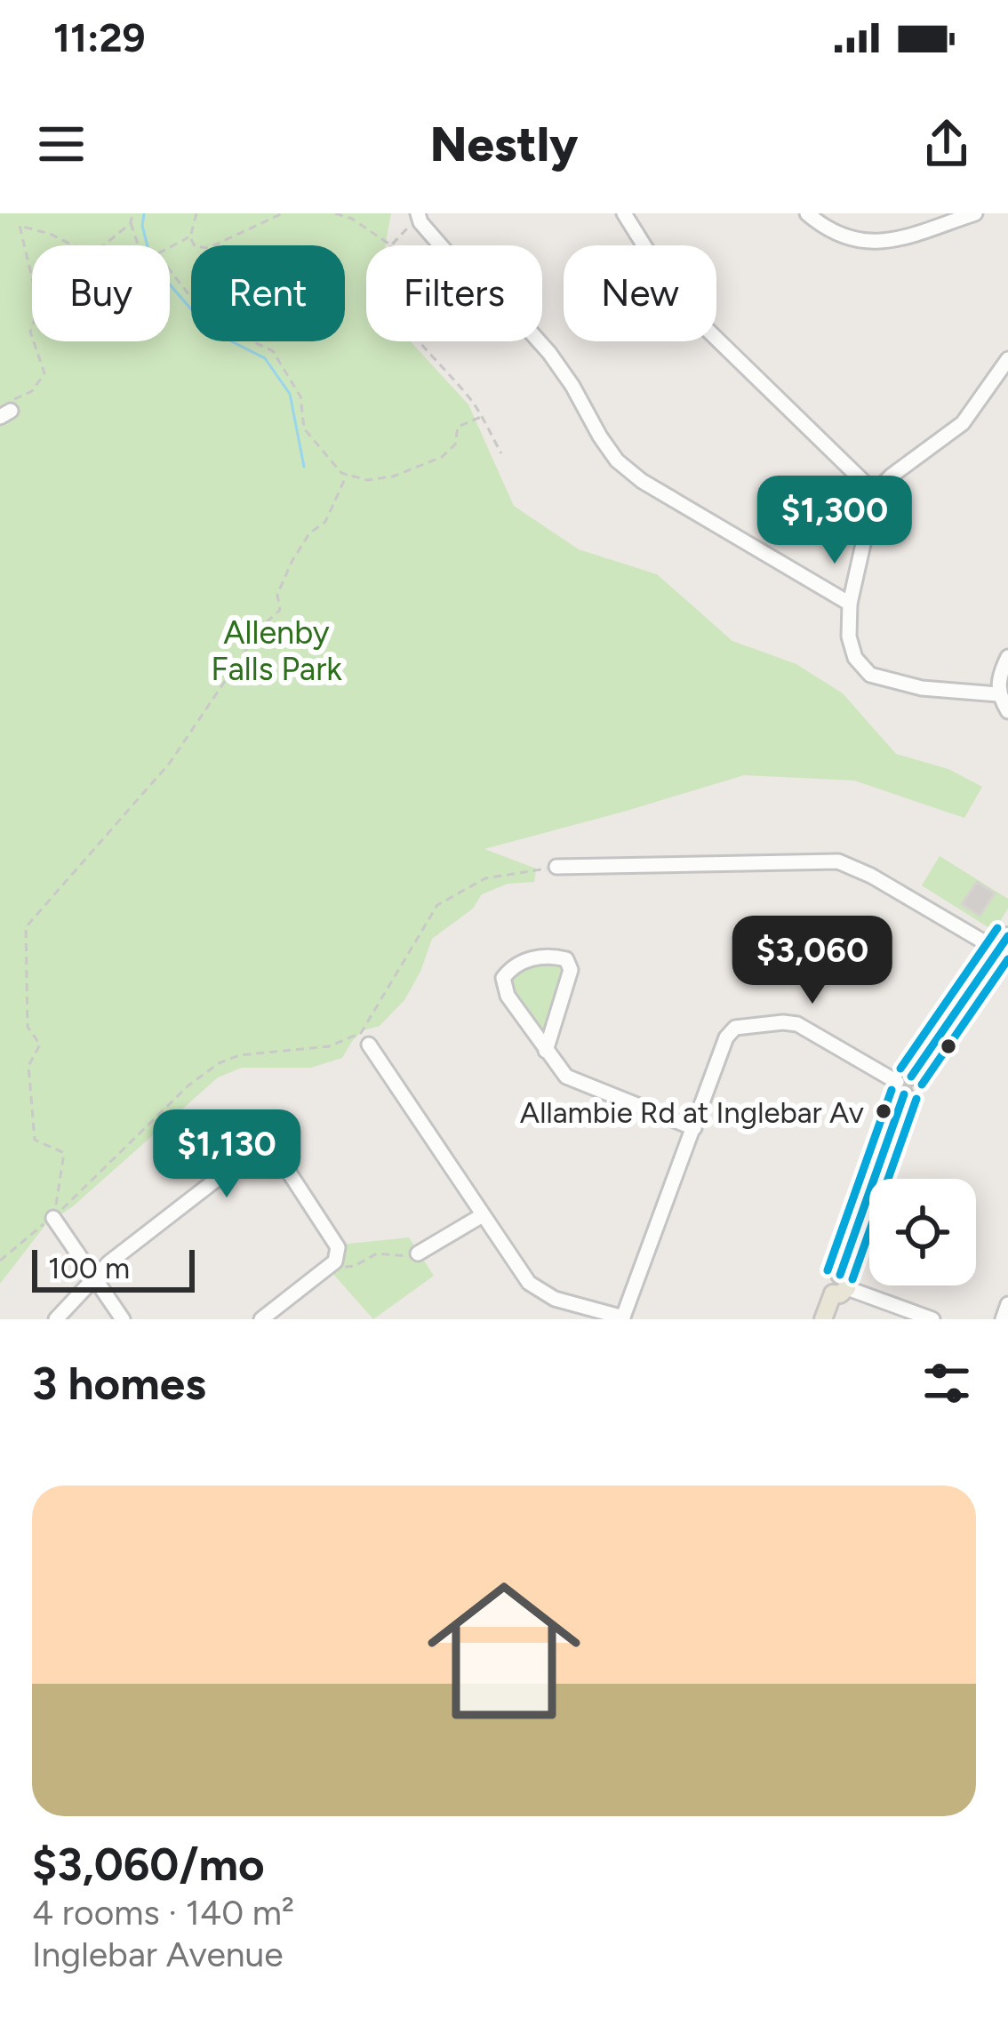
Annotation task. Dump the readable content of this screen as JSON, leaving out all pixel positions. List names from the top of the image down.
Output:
{
  "parks": ["Allenby Falls Park"],
  "places": ["Allambie Rd at Inglebar Av"],
  "scale_bar": "100 m",
  "page": {
    "status": "11:29",
    "header": "Nestly",
    "chip": [
      "Buy",
      "Rent",
      "Filters",
      "New"
    ],
    "price": ["$1,300", "$3,060", "$1,130"],
    "scale": "100 m",
    "heading": "3 homes",
    "list": [
      {
        "name": "$3,060/mo",
        "note": "4 rooms · 140 m² · Inglebar Avenue"
      }
    ]
  }
}
